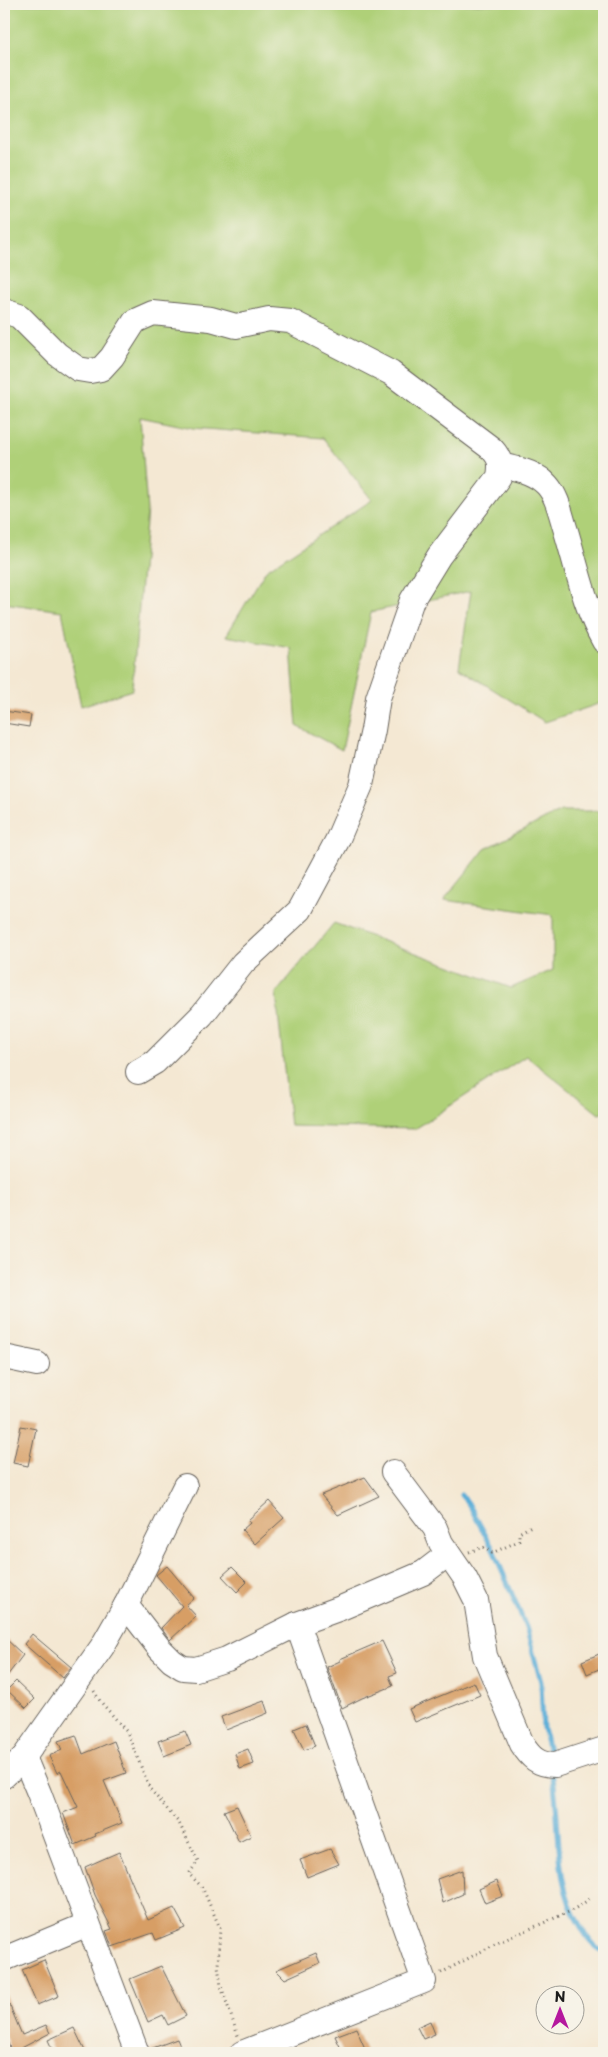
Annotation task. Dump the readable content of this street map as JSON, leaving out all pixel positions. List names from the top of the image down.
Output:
{
  "north": "top"
}
